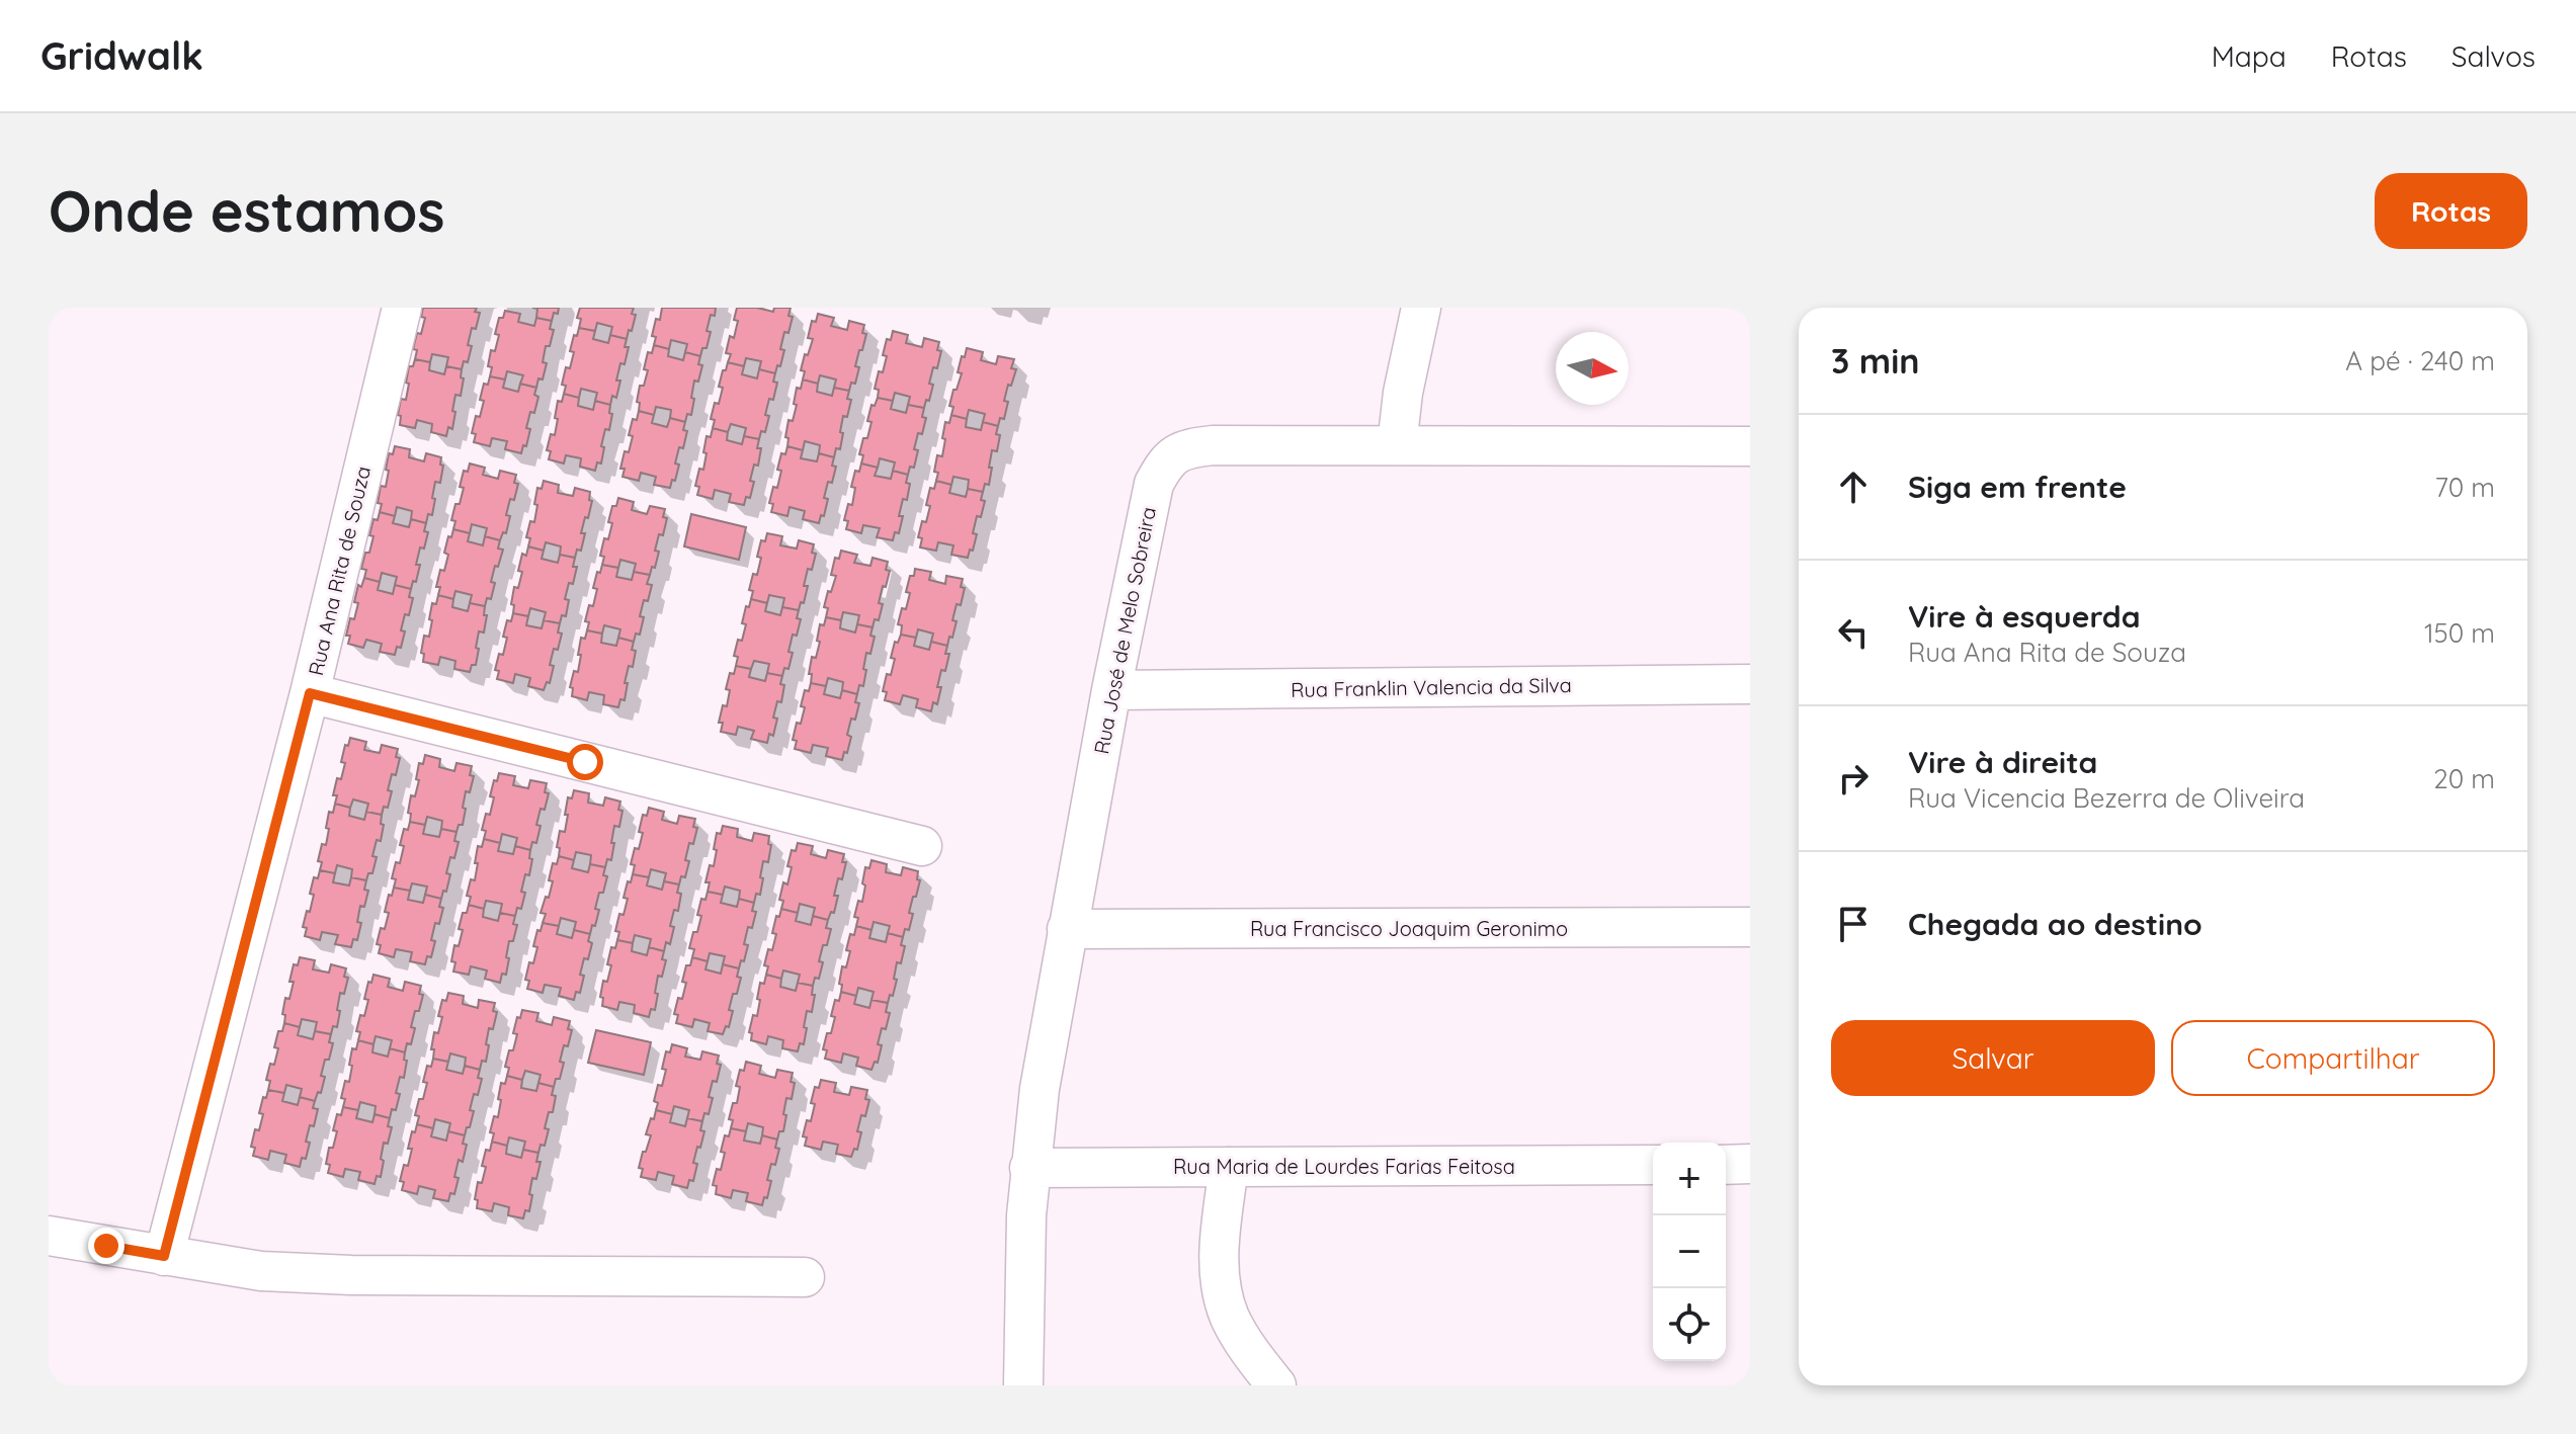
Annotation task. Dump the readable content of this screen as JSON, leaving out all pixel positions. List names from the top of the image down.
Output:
{
  "streets": {
    "street": [
      "Rua Ana Rita de Souza",
      "Rua José de Melo Sobreira",
      "Rua Franklin Valencia da Silva",
      "Rua Francisco Joaquim Geronimo",
      "Rua Maria de Lourdes Farias Feitosa"
    ]
  },
  "crossings": [
    ["Rua José de Melo Sobreira", "Rua Franklin Valencia da Silva"],
    ["Rua José de Melo Sobreira", "Rua Francisco Joaquim Geronimo"],
    ["Rua José de Melo Sobreira", "Rua Maria de Lourdes Farias Feitosa"]
  ],
  "north": "right",
  "page": {
    "header": "Gridwalk",
    "nav": ["Mapa", "Rotas", "Salvos"],
    "buttons": [
      "Rotas",
      ["Salvar", "Compartilhar"]
    ],
    "title": "Onde estamos",
    "heading": ["3 min", "A pé · 240 m"],
    "list": [
      ["Siga em frente", "70 m"],
      ["Vire à esquerda", "Rua Ana Rita de Souza", "150 m"],
      ["Vire à direita", "Rua Vicencia Bezerra de Oliveira", "20 m"],
      "Chegada ao destino"
    ],
    "map_buttons": ["+", "−"]
  }
}
